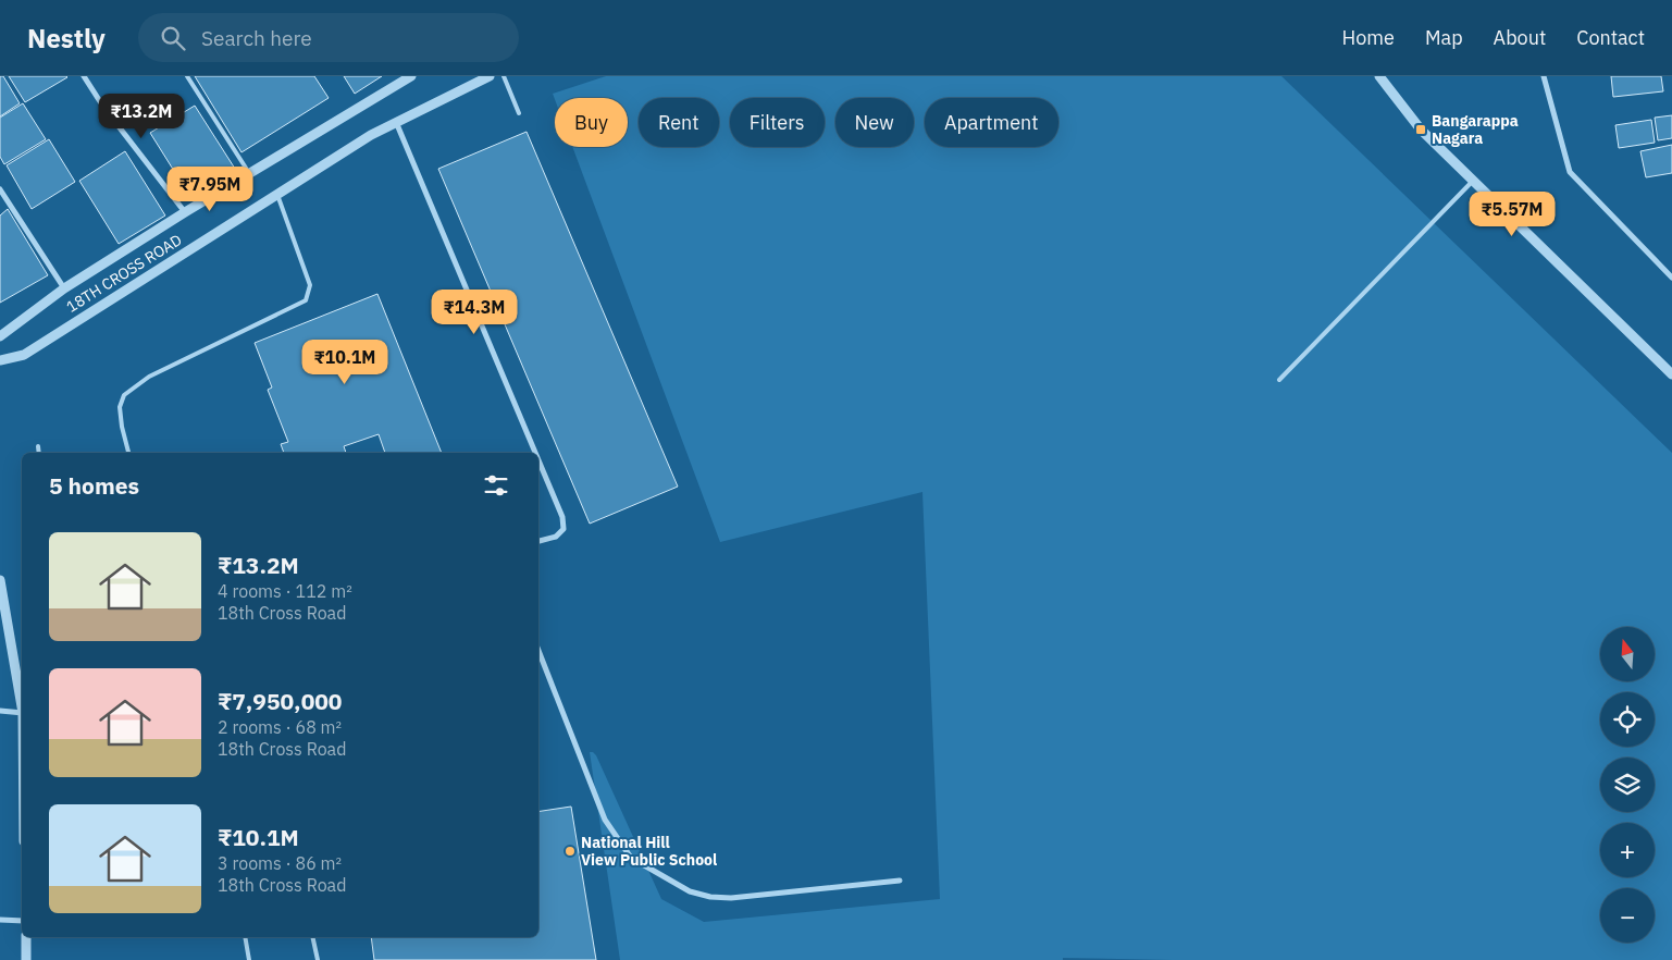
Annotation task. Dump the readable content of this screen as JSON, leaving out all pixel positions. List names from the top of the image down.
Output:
{
  "streets": {
    "street": ["18TH CROSS ROAD"]
  },
  "places": {
    "transit": ["Bangarappa Nagara"],
    "other": ["National Hill View Public School"]
  },
  "north": "top",
  "page": {
    "header": "Nestly",
    "search": "Search here",
    "nav": [
      "Home",
      "Map",
      "About",
      "Contact"
    ],
    "price": [
      "₹13.2M",
      "₹7.95M",
      "₹5.57M",
      "₹14.3M",
      "₹10.1M"
    ],
    "chip": [
      "Buy",
      "Rent",
      "Filters",
      "New",
      "Apartment"
    ],
    "heading": "5 homes",
    "list": [
      {
        "name": "₹13.2M",
        "note": "4 rooms · 112 m² · 18th Cross Road"
      },
      {
        "name": "₹7,950,000",
        "note": "2 rooms · 68 m² · 18th Cross Road"
      },
      {
        "name": "₹10.1M",
        "note": "3 rooms · 86 m² · 18th Cross Road"
      }
    ],
    "map_buttons": ["+", "−"]
  }
}
